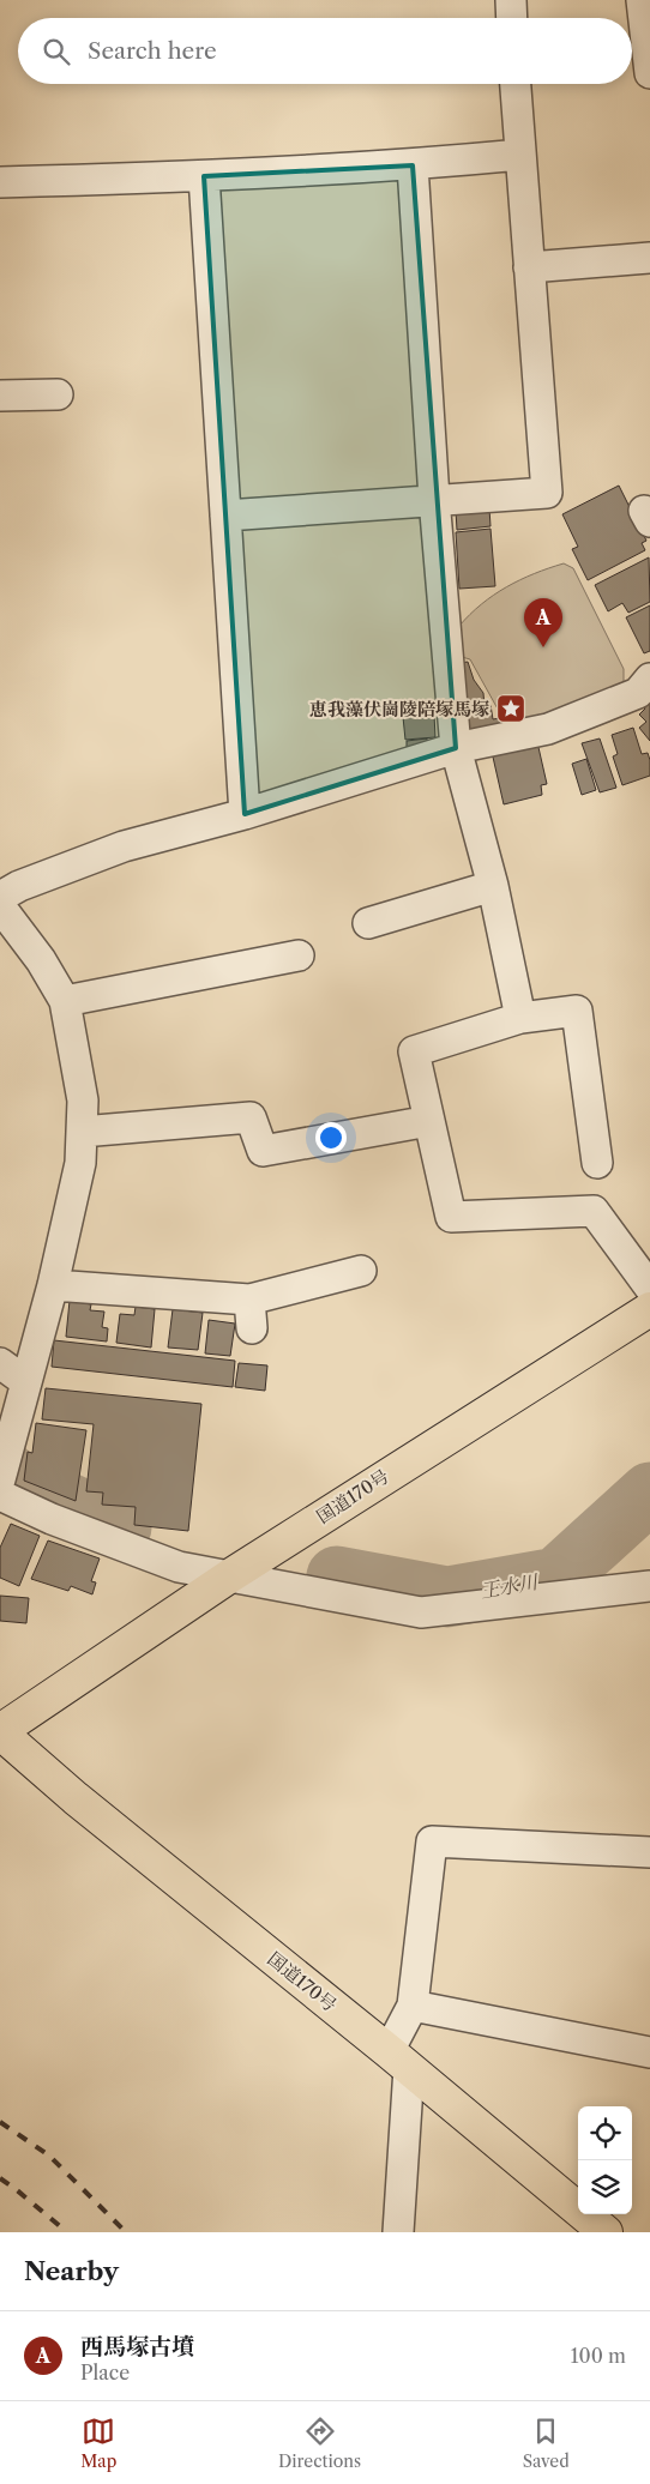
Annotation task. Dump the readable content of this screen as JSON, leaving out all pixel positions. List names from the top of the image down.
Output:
{
  "streets": {
    "highway": ["国道170号"]
  },
  "water": ["王水川"],
  "places": {
    "place": ["恵我藻伏崗陵陪塚馬塚"]
  },
  "page": {
    "search": "Search here",
    "pins": "A",
    "heading": "Nearby",
    "list": [
      {
        "mark": "A",
        "name": "西馬塚古墳",
        "note": "Place",
        "value": "100 m"
      }
    ],
    "nav": ["Map", "Directions", "Saved"]
  }
}
